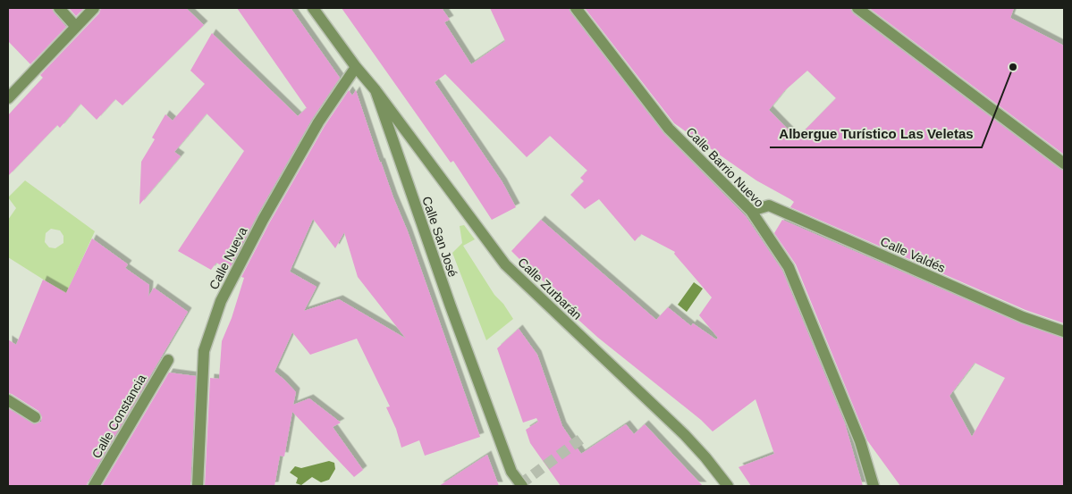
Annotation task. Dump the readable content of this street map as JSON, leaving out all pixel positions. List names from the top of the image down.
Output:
{
  "streets": {
    "street": [
      "Calle Barrio Nuevo",
      "Calle San José",
      "Calle Valdés",
      "Calle Nueva",
      "Calle Zurbarán",
      "Calle Constancia"
    ]
  },
  "crossings": [
    ["Calle Barrio Nuevo", "Calle Valdés"],
    ["Calle San José", "Calle Nueva"],
    ["Calle San José", "Calle Zurbarán"]
  ],
  "places": ["Albergue Turístico Las Veletas"]
}
